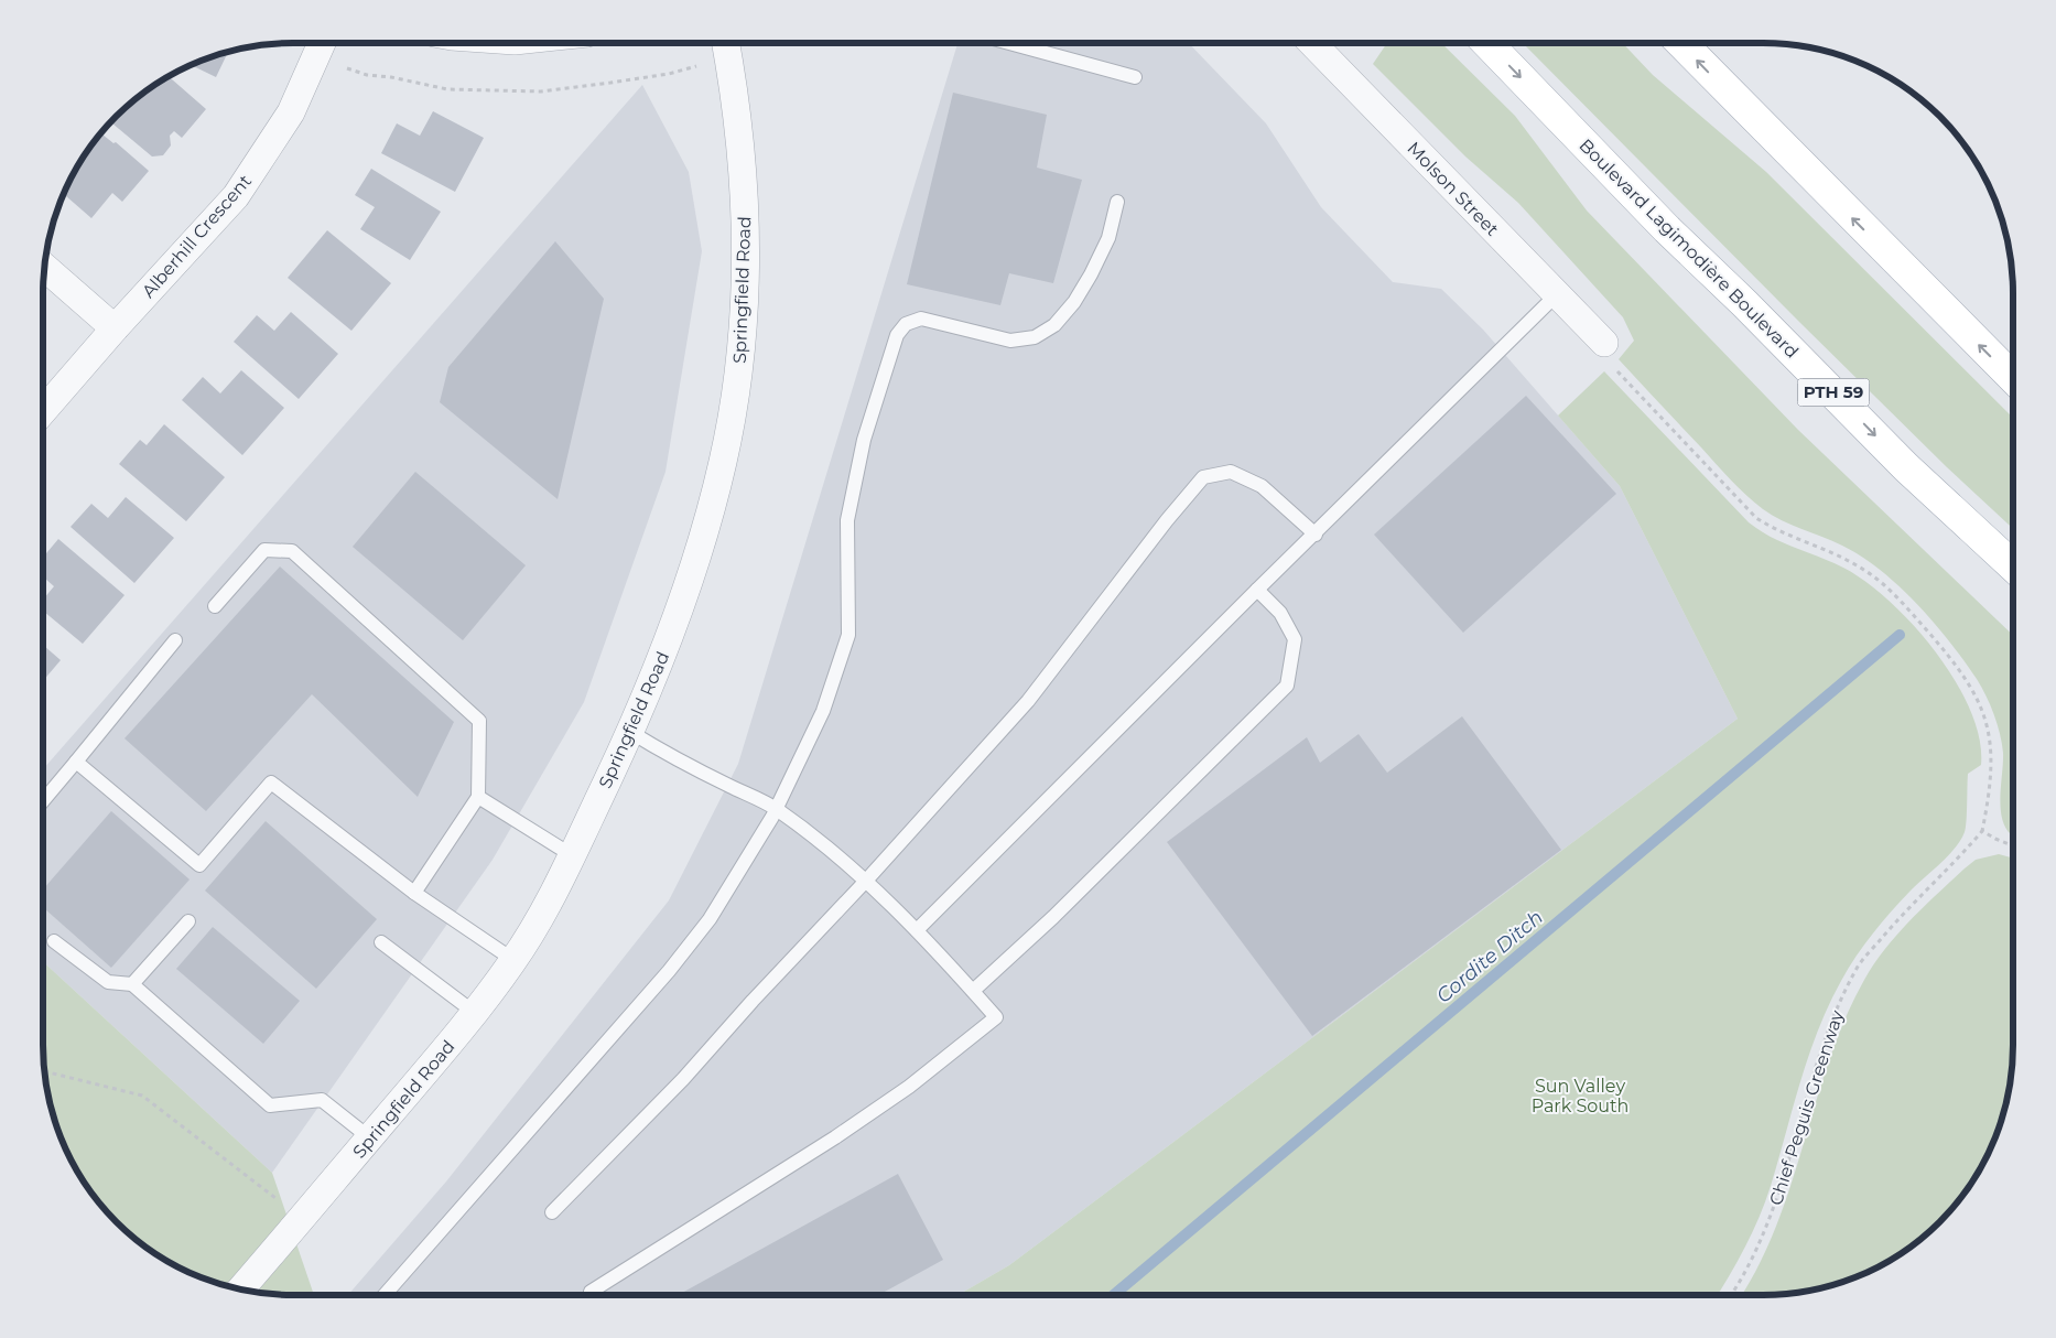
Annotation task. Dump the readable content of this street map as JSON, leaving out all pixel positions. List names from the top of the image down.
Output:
{
  "streets": {
    "main road": ["Boulevard Lagimodière Boulevard", "PTH 59"],
    "street": ["Molson Street", "Alberhill Crescent", "Springfield Road"],
    "path": ["Chief Peguis Greenway"]
  },
  "water": ["Cordite Ditch"],
  "parks": ["Sun Valley Park South"]
}
